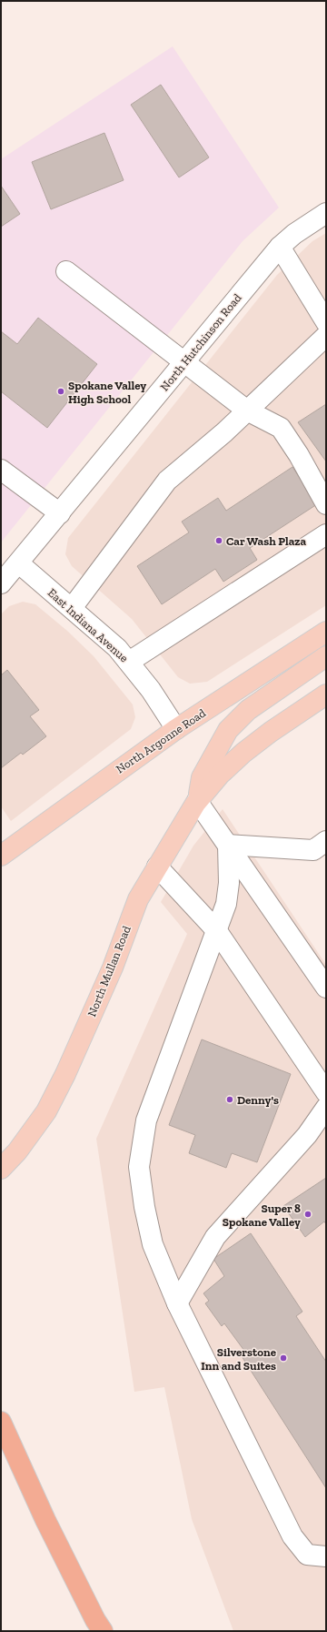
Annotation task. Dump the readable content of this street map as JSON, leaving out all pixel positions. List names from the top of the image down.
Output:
{
  "streets": {
    "main road": ["North Argonne Road", "North Mullan Road"],
    "street": ["North Hutchinson Road", "East Indiana Avenue"]
  },
  "crossings": [
    ["North Hutchinson Road", "East Indiana Avenue"],
    ["East Indiana Avenue", "North Argonne Road"]
  ],
  "places": [
    "Spokane Valley High School",
    "Car Wash Plaza",
    "Denny's",
    "Super 8 Spokane Valley",
    "Silverstone Inn and Suites"
  ]
}
